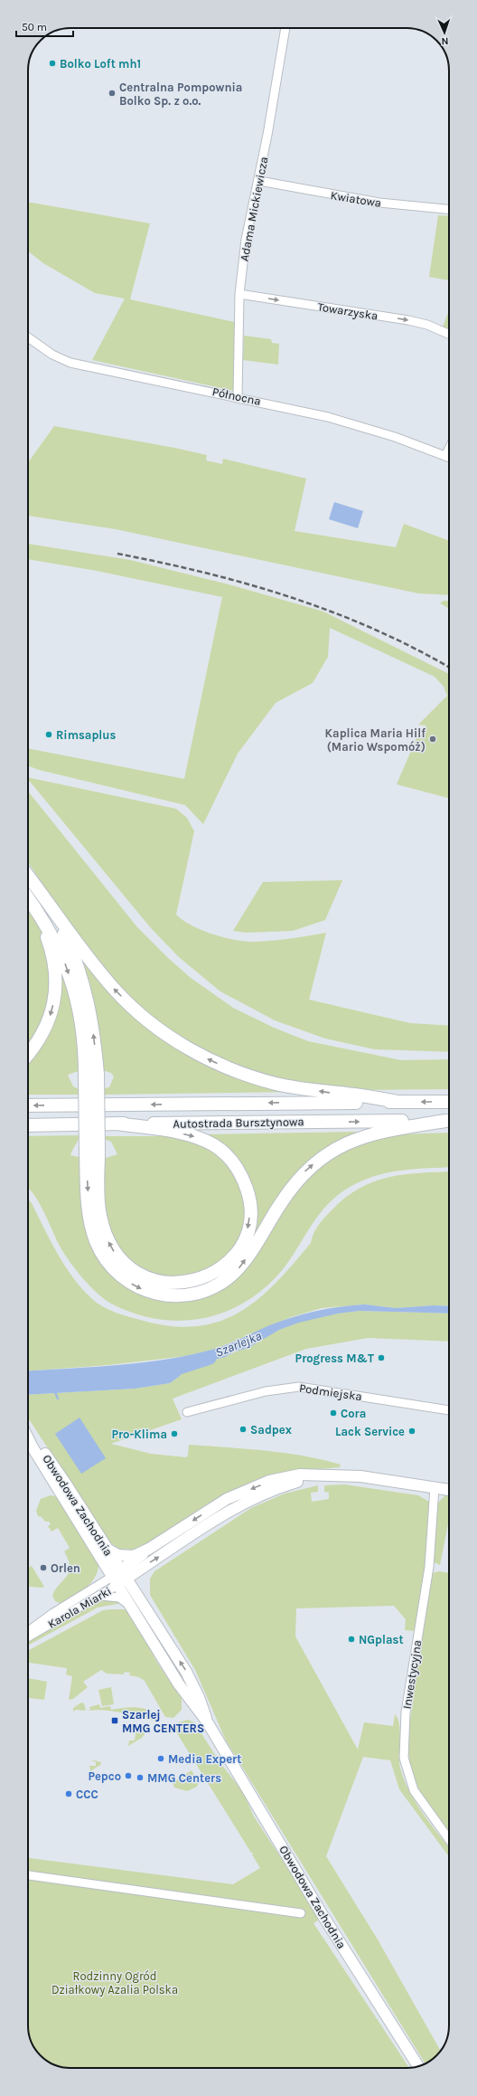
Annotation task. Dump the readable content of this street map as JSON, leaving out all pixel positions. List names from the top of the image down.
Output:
{
  "streets": {
    "highway": ["Autostrada Bursztynowa"],
    "main road": ["Obwodowa Zachodnia"],
    "street": [
      "Kwiatowa",
      "Adama Mickiewicza",
      "Towarzyska",
      "Północna",
      "Podmiejska",
      "Karola Miarki",
      "Inwestycyjna"
    ]
  },
  "crossings": [
    ["Kwiatowa", "Adama Mickiewicza"],
    ["Adama Mickiewicza", "Towarzyska"],
    ["Adama Mickiewicza", "Północna"],
    ["Obwodowa Zachodnia", "Karola Miarki"]
  ],
  "one_way": ["Towarzyska"],
  "water": ["Szarlejka"],
  "parks": ["Rodzinny Ogród Działkowy Azalia Polska"],
  "places": {
    "other": [
      "Bolko Loft mh1",
      "Centralna Pompownia Bolko Sp. z o.o.",
      "Rimsaplus",
      "Kaplica Maria Hilf (Mario Wspomóż)",
      "Progress M&T",
      "Cora",
      "Sadpex",
      "Lack Service",
      "Pro-Klima",
      "Orlen",
      "NGplast",
      "Media Expert",
      "Pepco",
      "MMG Centers",
      "CCC"
    ],
    "transit": ["Szarlej MMG CENTERS"]
  },
  "scale_bar": "50 m",
  "north": "bottom"
}
